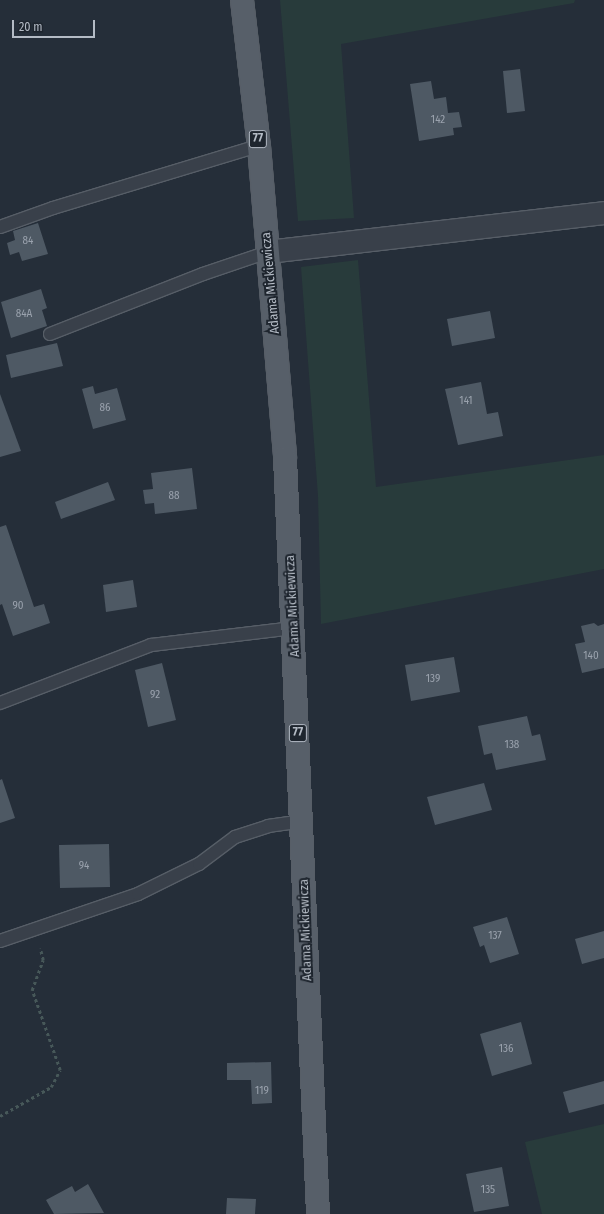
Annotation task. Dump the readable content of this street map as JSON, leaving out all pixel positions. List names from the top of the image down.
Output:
{
  "streets": {
    "main road": ["77", "Adama Mickiewicza"]
  },
  "house_numbers": [
    "142",
    "84",
    "84A",
    "141",
    "86",
    "88",
    "90",
    "140",
    "139",
    "92",
    "138",
    "94",
    "137",
    "136",
    "119",
    "135"
  ],
  "scale_bar": "20 m"
}
